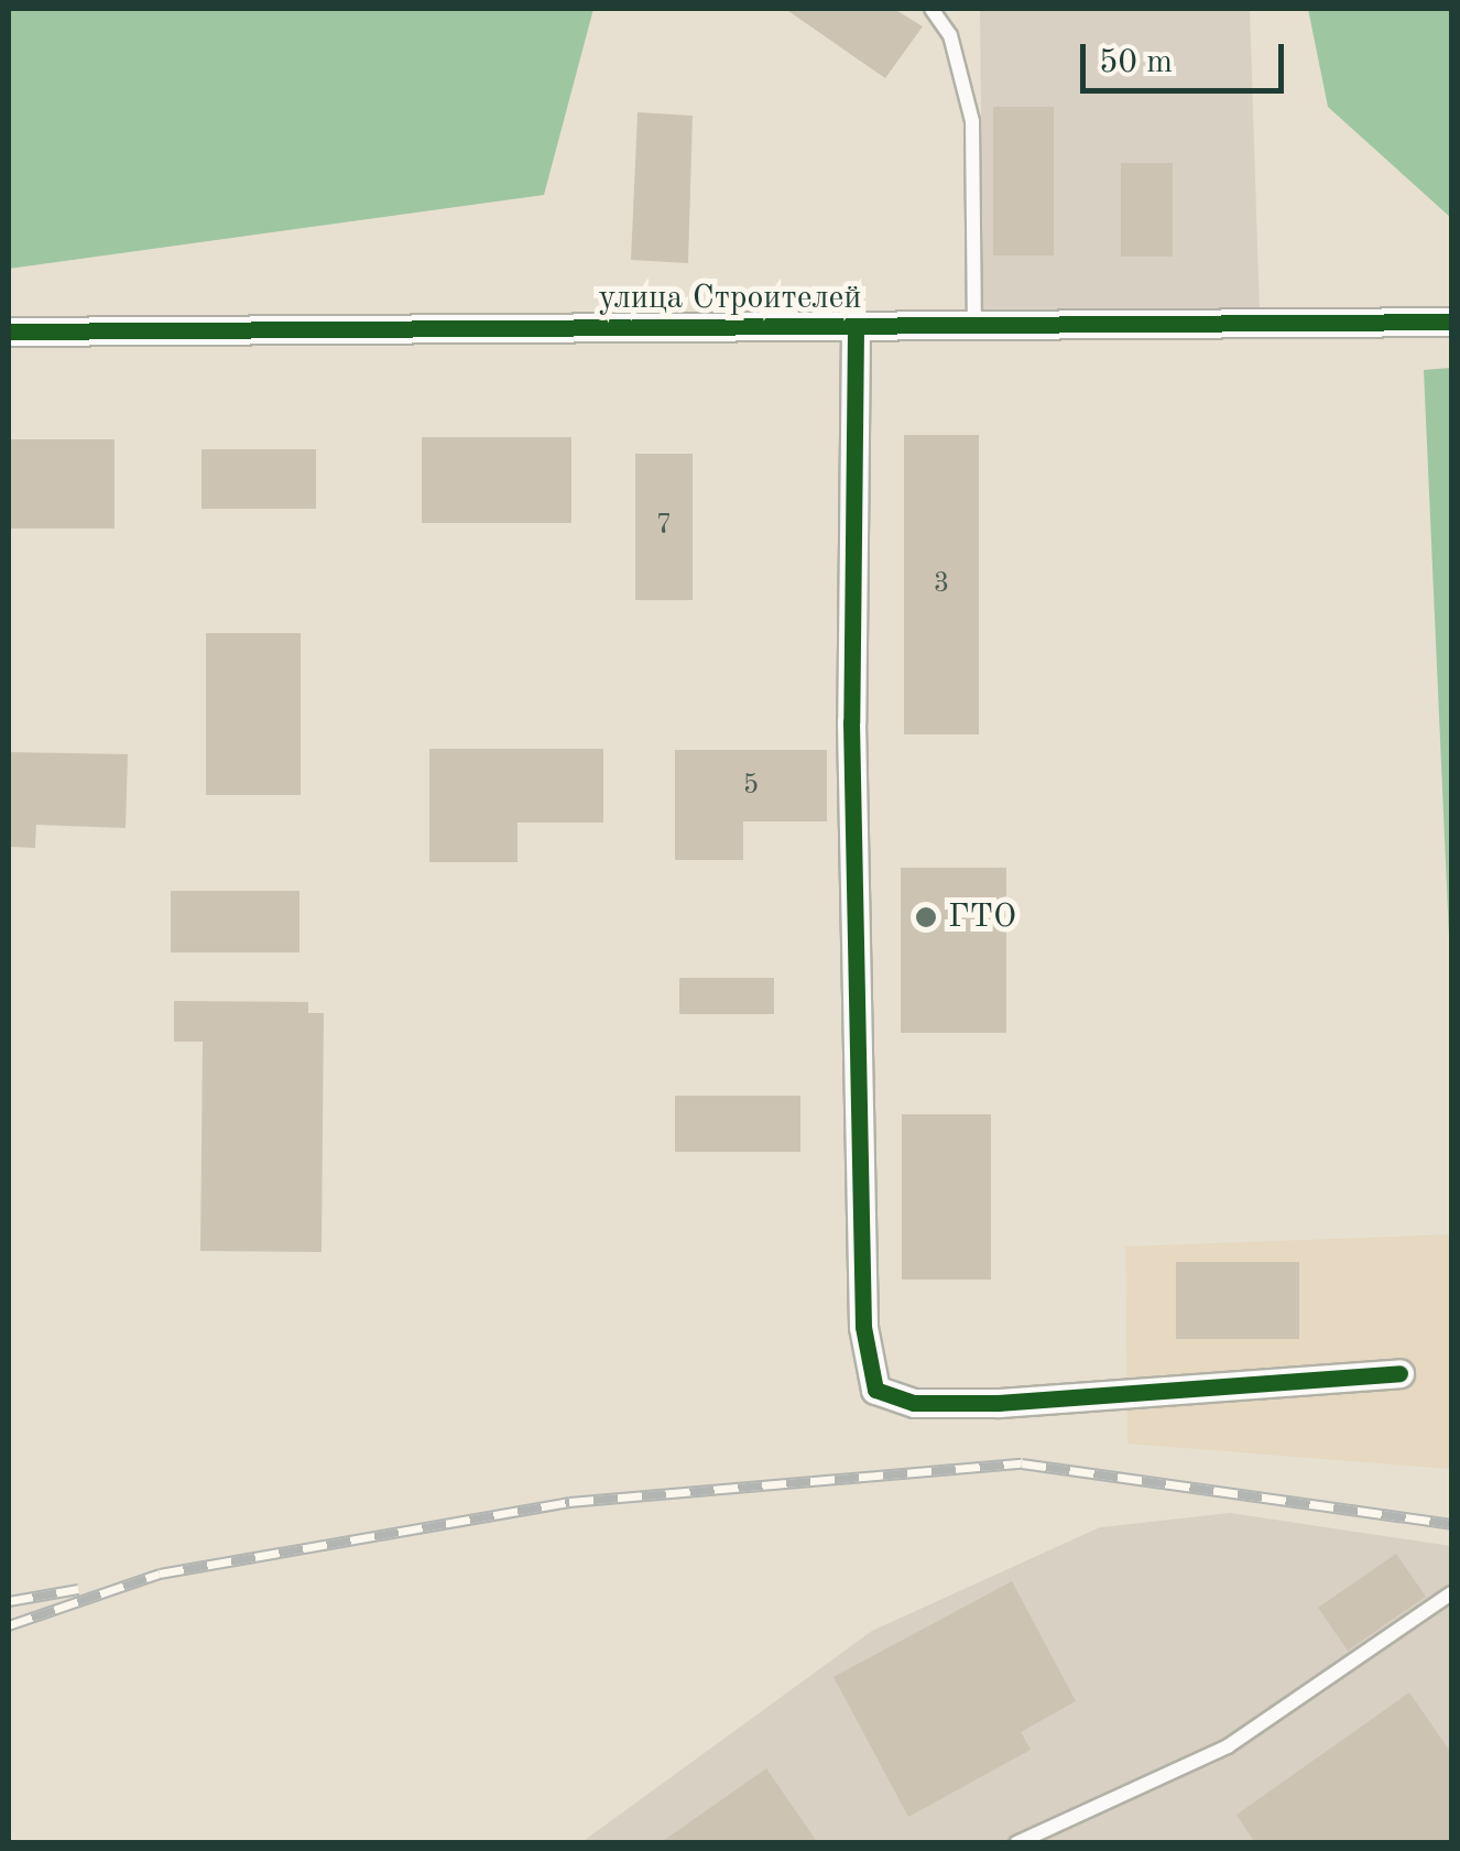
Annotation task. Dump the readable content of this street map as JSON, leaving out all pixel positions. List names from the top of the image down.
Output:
{
  "streets": {
    "street": ["улица Строителей"]
  },
  "places": ["ГТО"],
  "house_numbers": ["7", "3", "5"],
  "scale_bar": "50 m"
}
